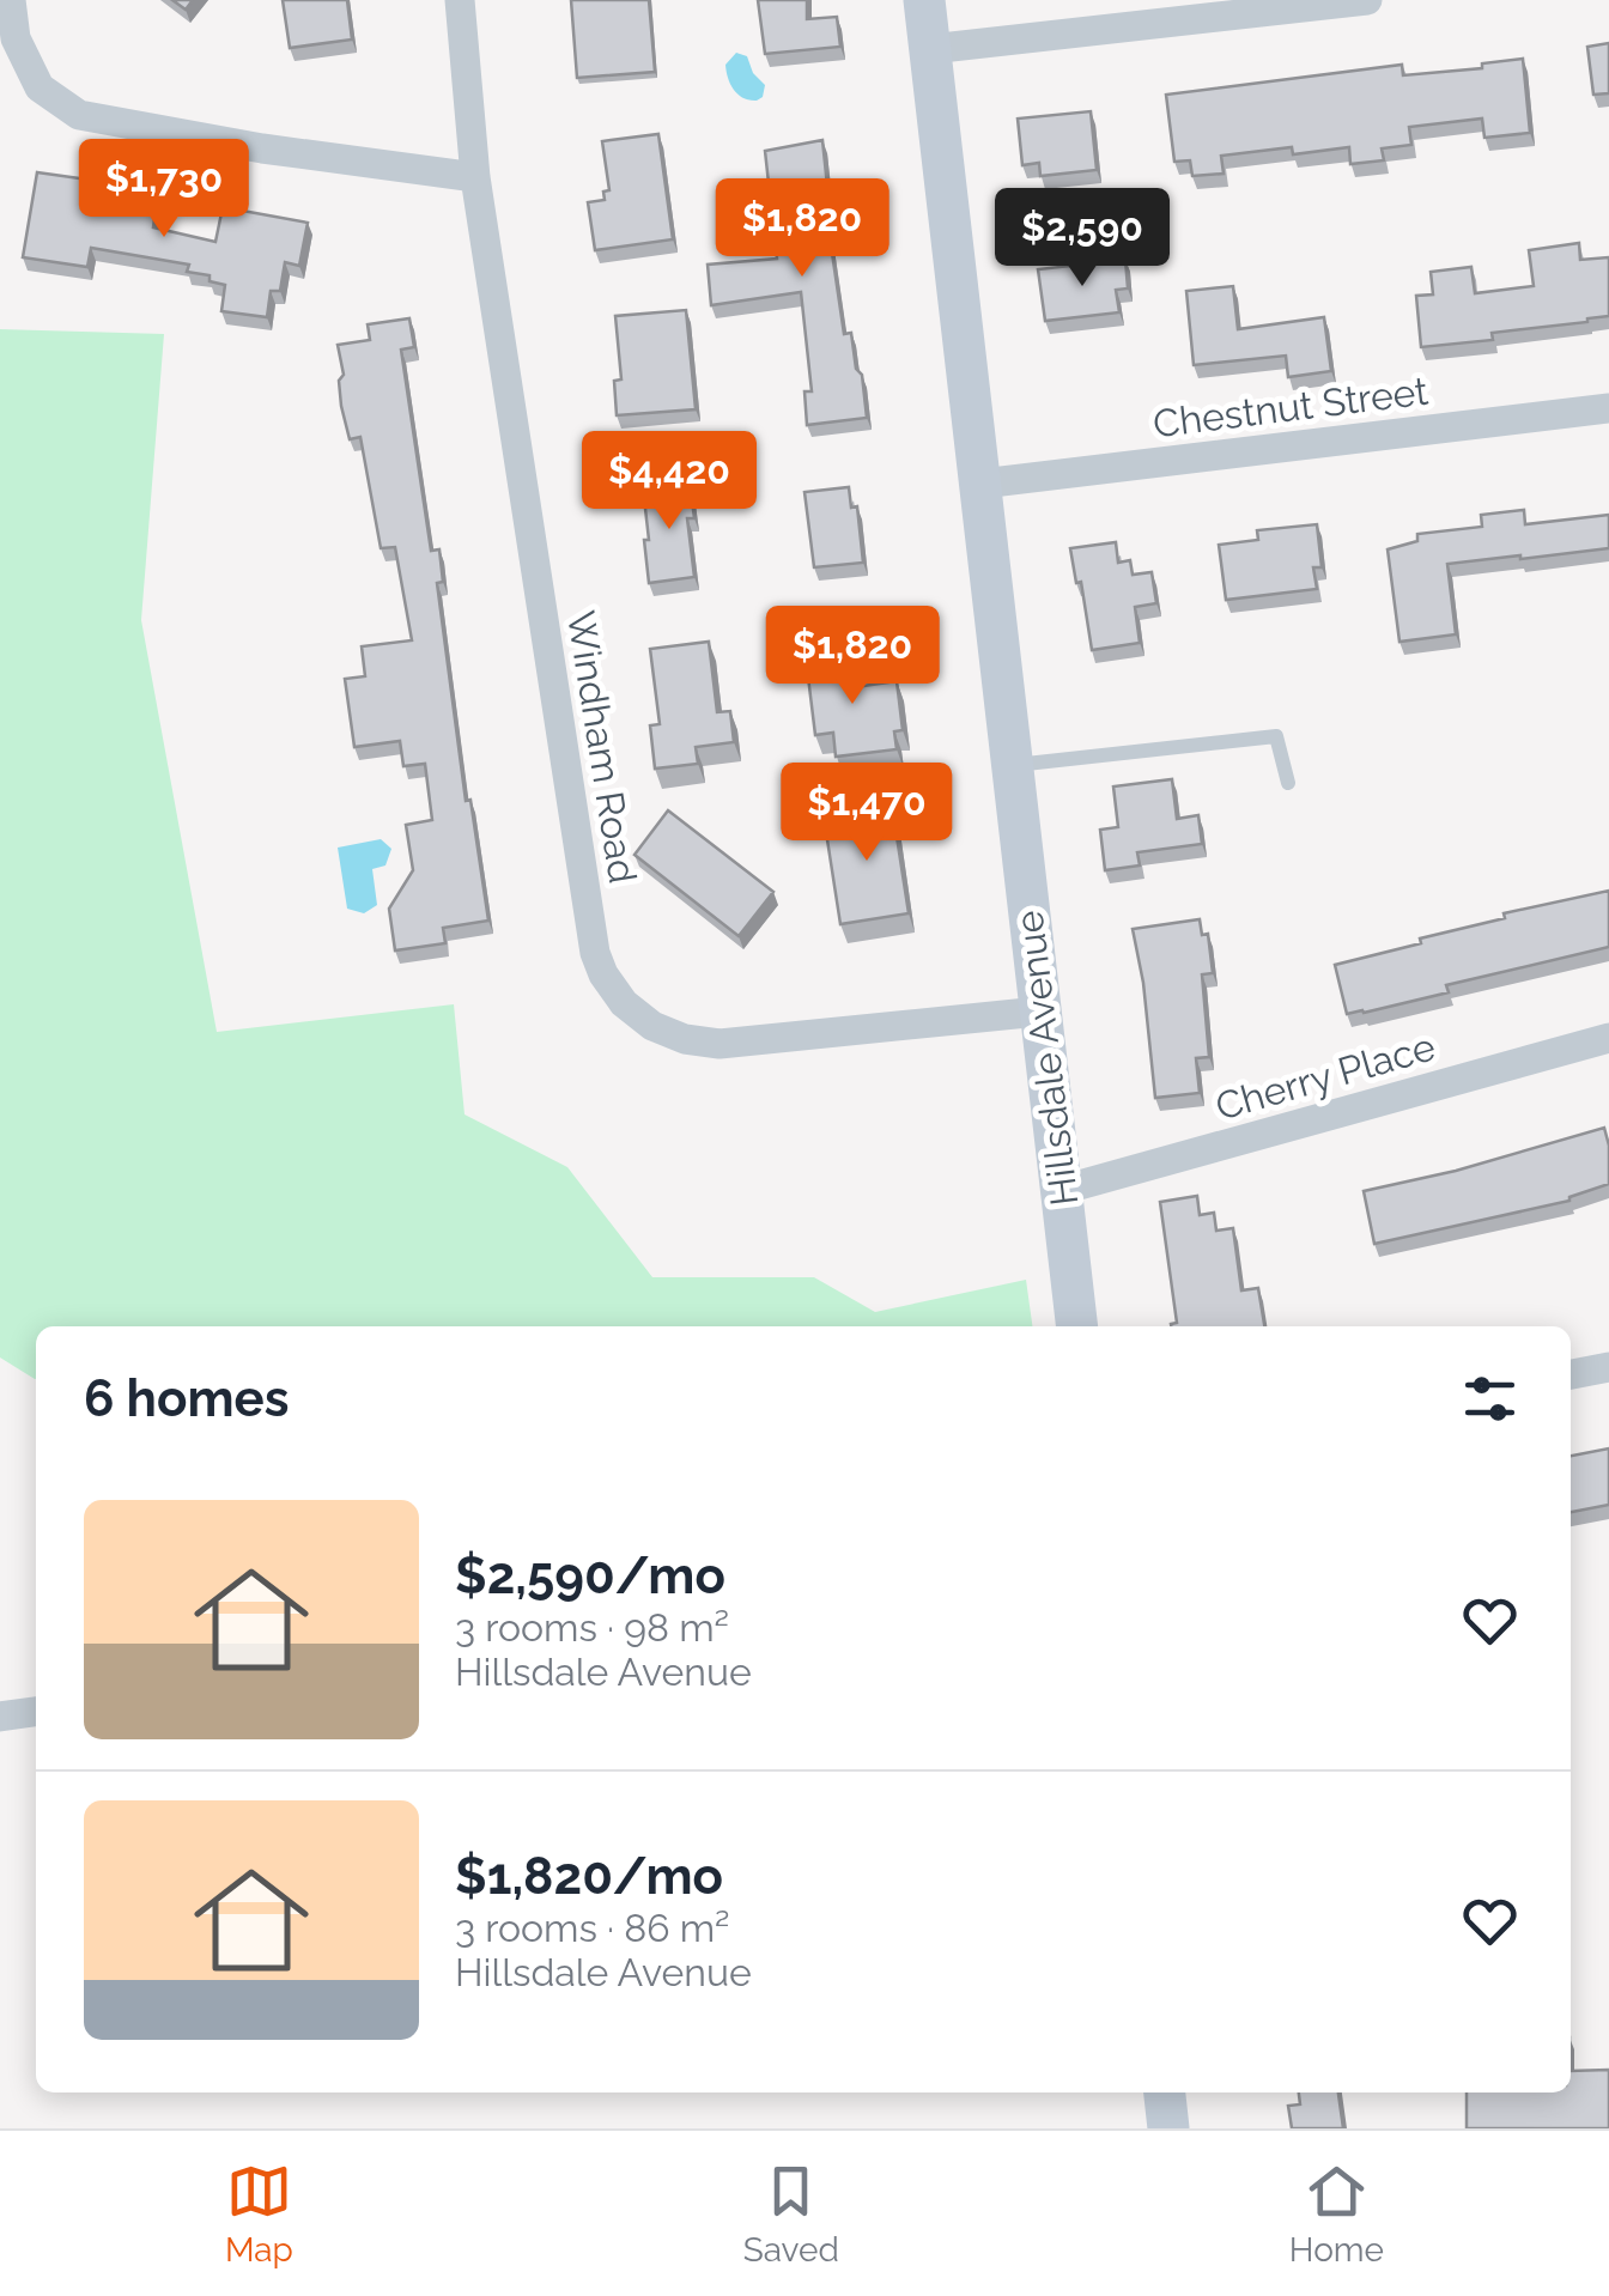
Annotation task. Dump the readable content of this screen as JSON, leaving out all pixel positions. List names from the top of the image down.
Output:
{
  "streets": {
    "street": [
      "Chestnut Street",
      "Windham Road",
      "Hillsdale Avenue",
      "Cherry Place"
    ]
  },
  "crossings": [
    ["Chestnut Street", "Hillsdale Avenue"],
    ["Windham Road", "Hillsdale Avenue"],
    ["Hillsdale Avenue", "Cherry Place"]
  ],
  "page": {
    "price": [
      "$1,730",
      "$1,820",
      "$2,590",
      "$4,420",
      "$1,820",
      "$1,470"
    ],
    "heading": "6 homes",
    "list": [
      {
        "name": "$2,590/mo",
        "note": "3 rooms · 98 m² · Hillsdale Avenue"
      },
      {
        "name": "$1,820/mo",
        "note": "3 rooms · 86 m² · Hillsdale Avenue"
      }
    ],
    "tabs": ["Map", "Saved", "Home"]
  }
}
